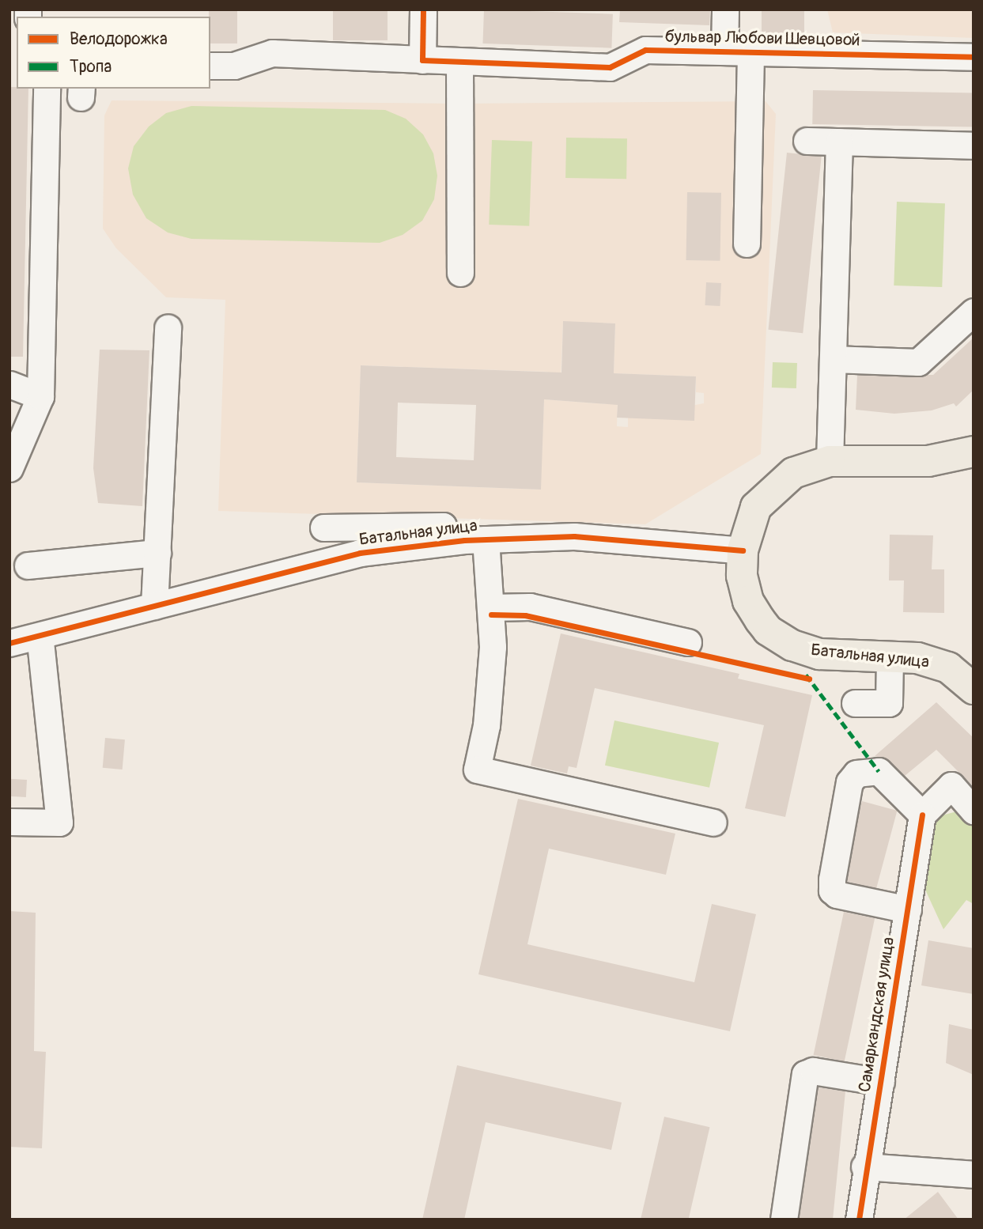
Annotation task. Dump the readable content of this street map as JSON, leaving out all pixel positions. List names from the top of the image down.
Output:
{
  "streets": {
    "main road": ["Батальная улица"],
    "street": ["бульвар Любови Шевцовой", "Самаркандская улица"]
  },
  "legend": ["Велодорожка", "Тропа"]
}
